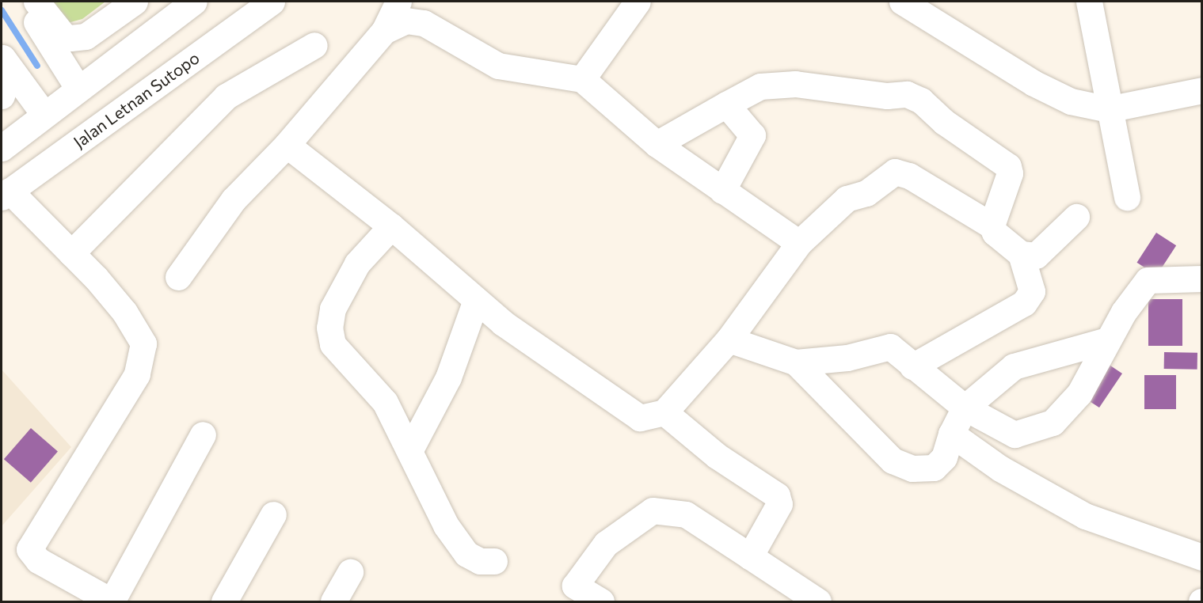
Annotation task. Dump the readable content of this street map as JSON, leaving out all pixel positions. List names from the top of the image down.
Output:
{
  "streets": {
    "street": ["Jalan Letnan Sutopo"]
  }
}
